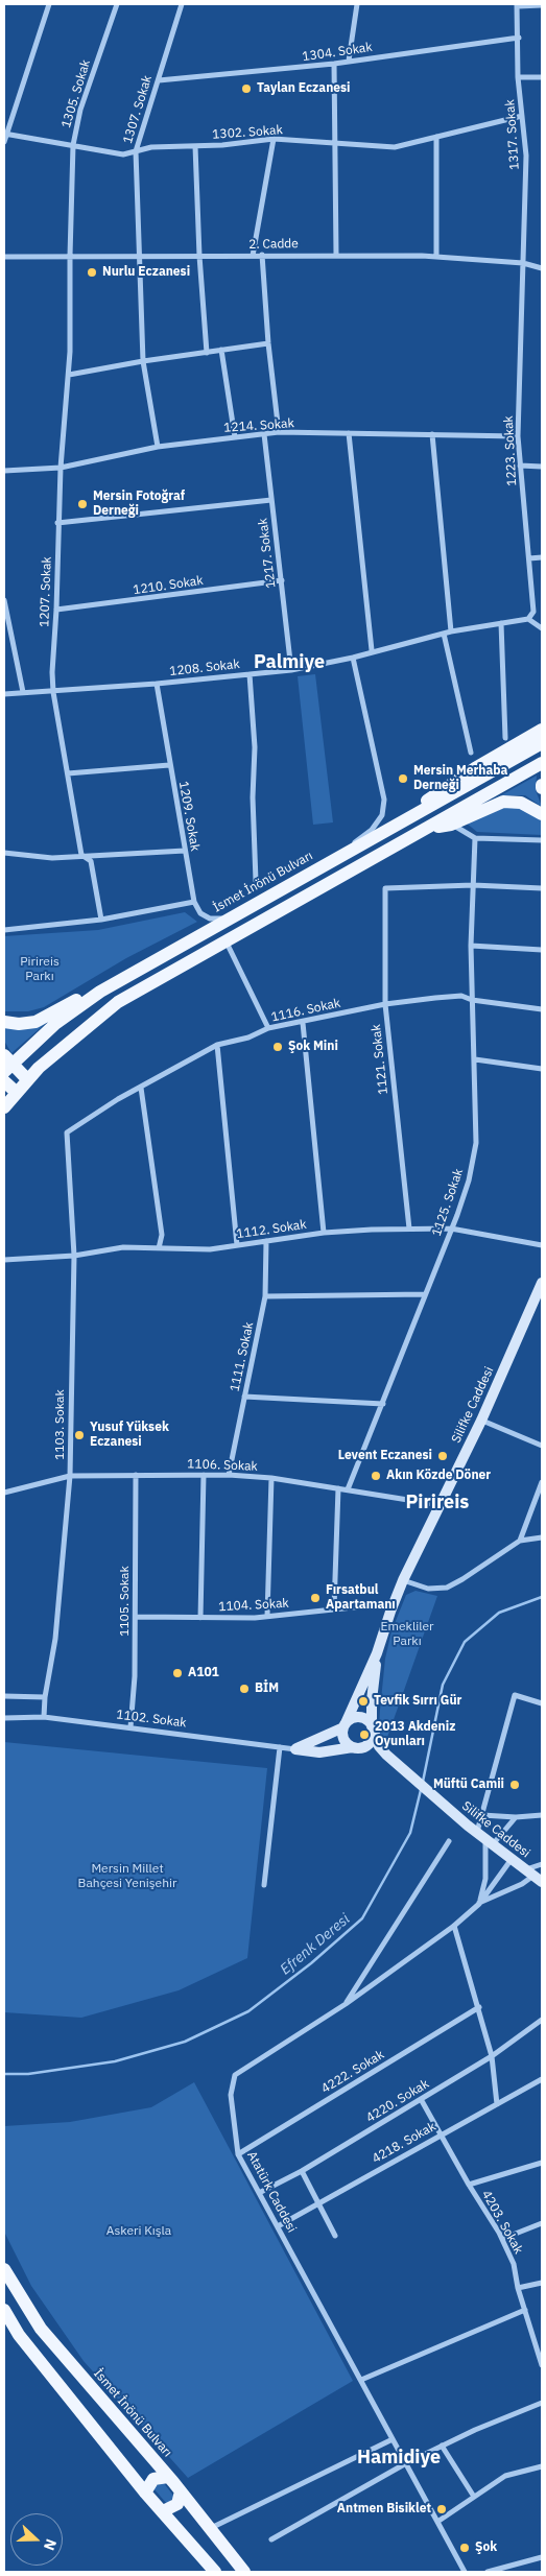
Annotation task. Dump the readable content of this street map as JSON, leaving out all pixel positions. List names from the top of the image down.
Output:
{
  "streets": {
    "main road": ["İsmet İnönü Bulvarı"],
    "street": [
      "1304. Sokak",
      "1305. Sokak",
      "1307. Sokak",
      "1302. Sokak",
      "1317. Sokak",
      "2. Cadde",
      "1214. Sokak",
      "1223. Sokak",
      "1217. Sokak",
      "1210. Sokak",
      "1207. Sokak",
      "1208. Sokak",
      "1209. Sokak",
      "1116. Sokak",
      "1121. Sokak",
      "1125. Sokak",
      "1112. Sokak",
      "1111. Sokak",
      "Silifke Caddesi",
      "1103. Sokak",
      "1106. Sokak",
      "1105. Sokak",
      "1104. Sokak",
      "1102. Sokak",
      "4222. Sokak",
      "4220. Sokak",
      "4218. Sokak",
      "Atatürk Caddesi",
      "4203. Sokak"
    ]
  },
  "crossings": [
    ["1304. Sokak", "1307. Sokak"],
    ["1304. Sokak", "1317. Sokak"],
    ["1305. Sokak", "1302. Sokak"],
    ["1305. Sokak", "2. Cadde"],
    ["1305. Sokak", "1207. Sokak"],
    ["1307. Sokak", "1302. Sokak"],
    ["1307. Sokak", "2. Cadde"],
    ["1307. Sokak", "1214. Sokak"],
    ["1302. Sokak", "1317. Sokak"],
    ["1317. Sokak", "2. Cadde"],
    ["1317. Sokak", "1223. Sokak"],
    ["2. Cadde", "1223. Sokak"],
    ["2. Cadde", "1207. Sokak"],
    ["1214. Sokak", "1223. Sokak"],
    ["1214. Sokak", "1217. Sokak"],
    ["1214. Sokak", "1207. Sokak"],
    ["1223. Sokak", "1208. Sokak"],
    ["1217. Sokak", "1210. Sokak"],
    ["1217. Sokak", "1208. Sokak"],
    ["1210. Sokak", "1207. Sokak"],
    ["1207. Sokak", "1208. Sokak"],
    ["1208. Sokak", "1209. Sokak"],
    ["1116. Sokak", "1121. Sokak"],
    ["1116. Sokak", "1125. Sokak"],
    ["1116. Sokak", "1103. Sokak"],
    ["1121. Sokak", "1125. Sokak"],
    ["1121. Sokak", "1112. Sokak"],
    ["1125. Sokak", "1112. Sokak"],
    ["1125. Sokak", "1106. Sokak"],
    ["1112. Sokak", "1111. Sokak"],
    ["1112. Sokak", "1103. Sokak"],
    ["1111. Sokak", "1106. Sokak"],
    ["Silifke Caddesi", "1106. Sokak"],
    ["Silifke Caddesi", "Atatürk Caddesi"],
    ["1103. Sokak", "1106. Sokak"],
    ["1103. Sokak", "1102. Sokak"],
    ["1106. Sokak", "1105. Sokak"],
    ["1105. Sokak", "1104. Sokak"],
    ["1105. Sokak", "1102. Sokak"],
    ["4222. Sokak", "Atatürk Caddesi"],
    ["4220. Sokak", "Atatürk Caddesi"],
    ["4220. Sokak", "4203. Sokak"],
    ["4218. Sokak", "Atatürk Caddesi"],
    ["4218. Sokak", "4203. Sokak"]
  ],
  "districts": ["Palmiye", "Pirireis", "Hamidiye"],
  "water": ["Efrenk Deresi"],
  "parks": [
    "Pirireis Parkı",
    "Emekliler Parkı",
    "Mersin Millet Bahçesi Yenişehir",
    "Askeri Kışla"
  ],
  "places": [
    "Taylan Eczanesi",
    "Nurlu Eczanesi",
    "Mersin Fotoğraf Derneği",
    "Mersin Merhaba Derneği",
    "Şok Mini",
    "Yusuf Yüksek Eczanesi",
    "Levent Eczanesi",
    "Akın Közde Döner",
    "Fırsatbul Apartamanı",
    "A101",
    "BİM",
    "Tevfik Sırrı Gür",
    "2013 Akdeniz Oyunları",
    "Müftü Camii",
    "Antmen Bisiklet",
    "Şok"
  ],
  "north": "right"
}
